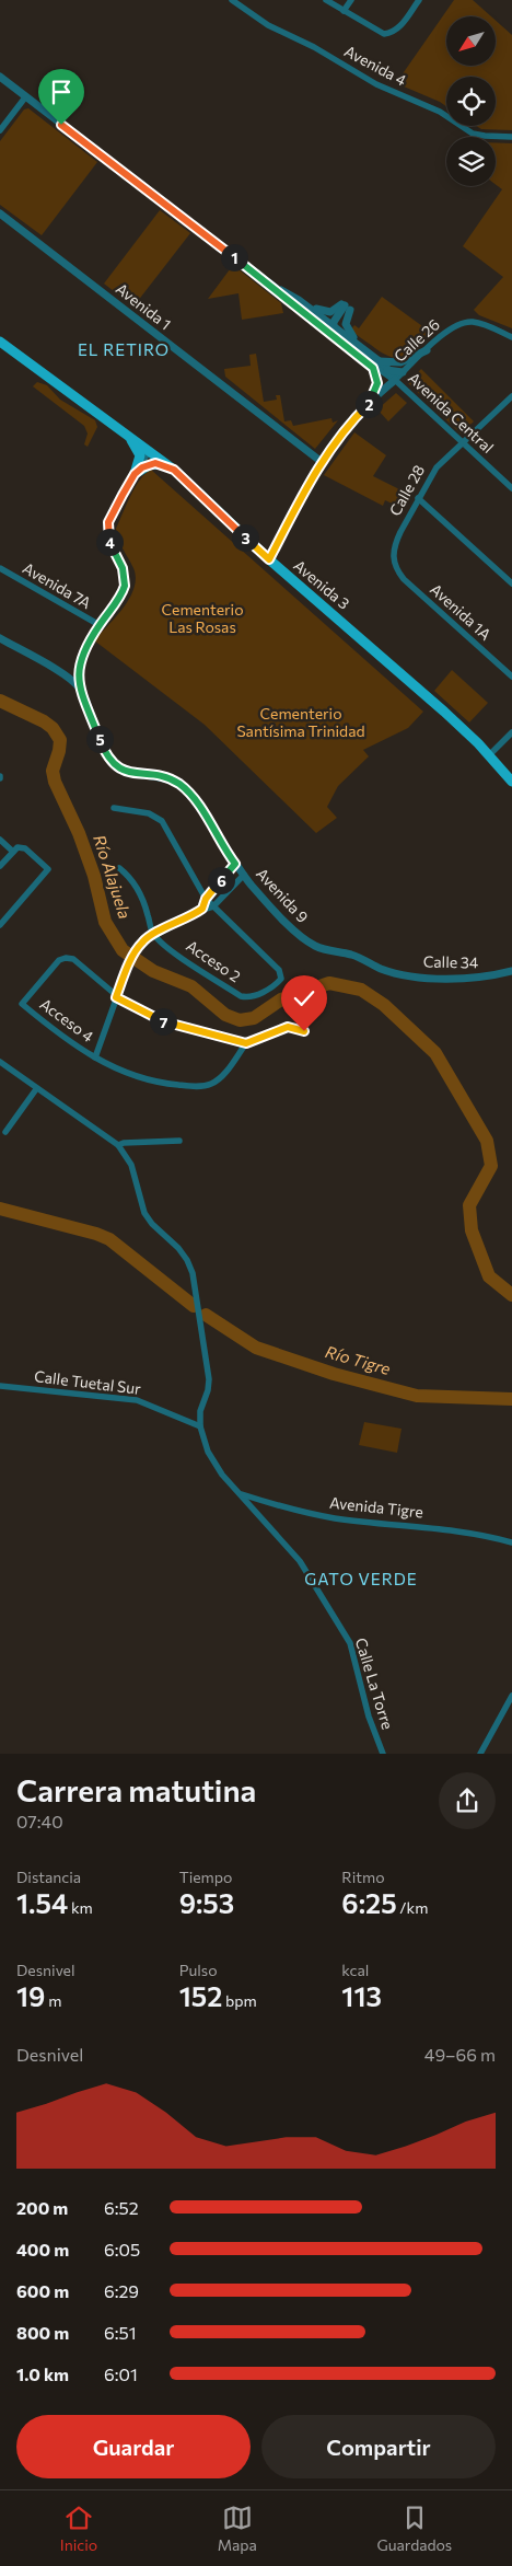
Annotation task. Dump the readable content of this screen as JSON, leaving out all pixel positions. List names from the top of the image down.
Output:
{
  "streets": {
    "main road": ["Avenida 3"],
    "street": [
      "Avenida 4",
      "Avenida 1",
      "Calle 26",
      "Avenida Central",
      "Calle 28",
      "Avenida 7A",
      "Avenida 1A",
      "Avenida 9",
      "Acceso 2",
      "Calle 34",
      "Acceso 4",
      "Calle Tuetal Sur",
      "Avenida Tigre",
      "Calle La Torre"
    ]
  },
  "crossings": [
    ["Calle 26", "Avenida Central"],
    ["Avenida Central", "Calle 28"],
    ["Calle 28", "Avenida 1A"],
    ["Avenida 9", "Calle 34"],
    ["Calle Tuetal Sur", "Calle La Torre"],
    ["Avenida Tigre", "Calle La Torre"]
  ],
  "districts": ["EL RETIRO", "GATO VERDE"],
  "water": ["Río Alajuela", "Río Tigre"],
  "parks": ["Cementerio Las Rosas", "Cementerio Santísima Trinidad"],
  "north": "bottom left",
  "page": {
    "pins": [
      "1",
      "2",
      "3",
      "4",
      "5",
      "6",
      "7"
    ],
    "heading": ["Carrera matutina", "07:40"],
    "stats": [
      ["Distancia", "1.54 km"],
      ["Tiempo", "9:53"],
      ["Ritmo", "6:25 /km"],
      ["Desnivel", "19 m"],
      ["Pulso", "152 bpm"],
      ["kcal", "113"]
    ],
    "chart": ["Desnivel", "49–66 m"],
    "list": [
      {
        "name": "200 m",
        "note": "6:52"
      },
      {
        "name": "400 m",
        "note": "6:05"
      },
      {
        "name": "600 m",
        "note": "6:29"
      },
      {
        "name": "800 m",
        "note": "6:51"
      },
      {
        "name": "1.0 km",
        "note": "6:01"
      }
    ],
    "buttons": ["Guardar", "Compartir"],
    "tabs": ["Inicio", "Mapa", "Guardados"]
  }
}
